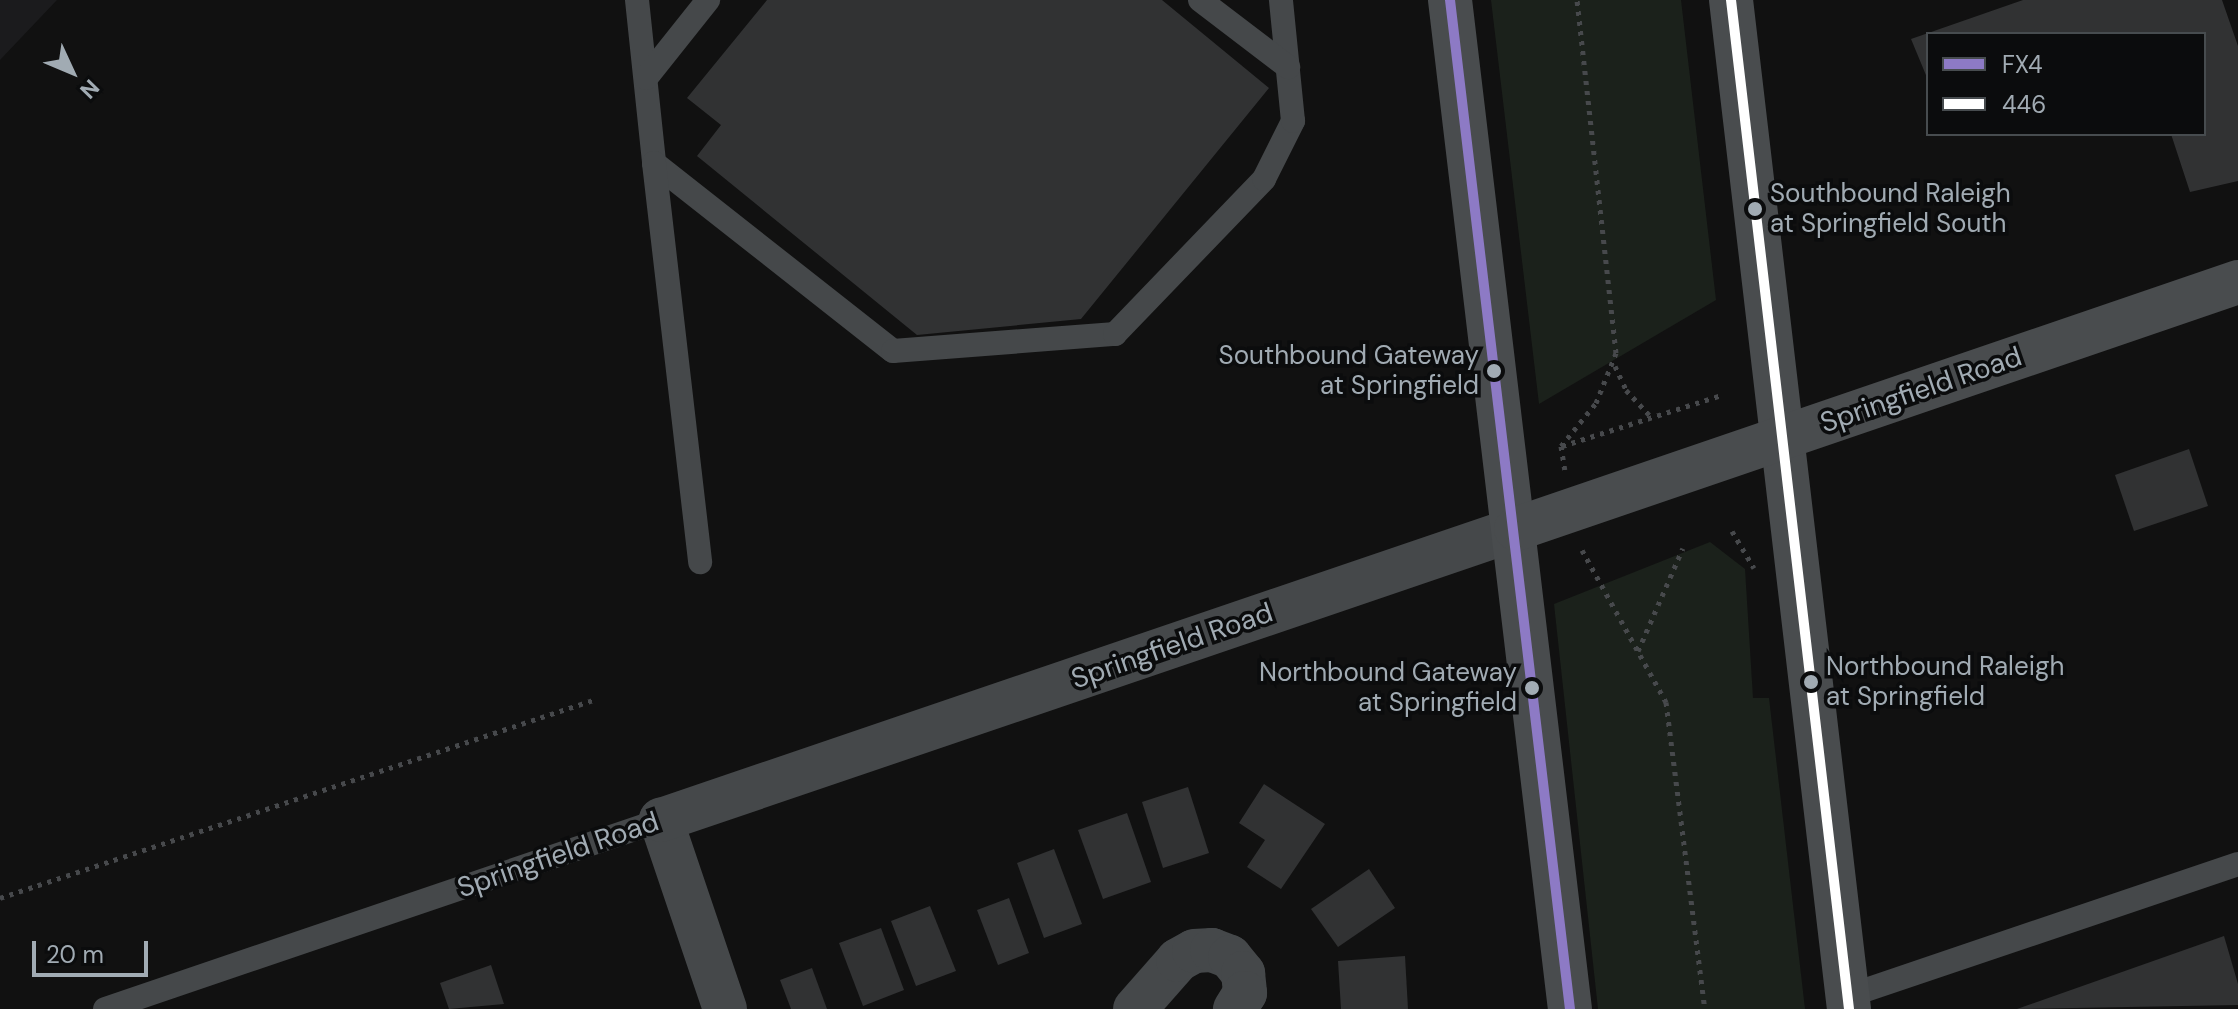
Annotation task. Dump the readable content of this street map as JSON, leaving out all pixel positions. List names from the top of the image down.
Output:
{
  "streets": {
    "street": ["Springfield Road"]
  },
  "places": [
    "Southbound Raleigh at Springfield South",
    "Southbound Gateway at Springfield",
    "Northbound Raleigh at Springfield",
    "Northbound Gateway at Springfield"
  ],
  "lines": ["transit line FX4", "transit line 446"],
  "legend": ["FX4", "446"],
  "scale_bar": "20 m",
  "north": "bottom right"
}
